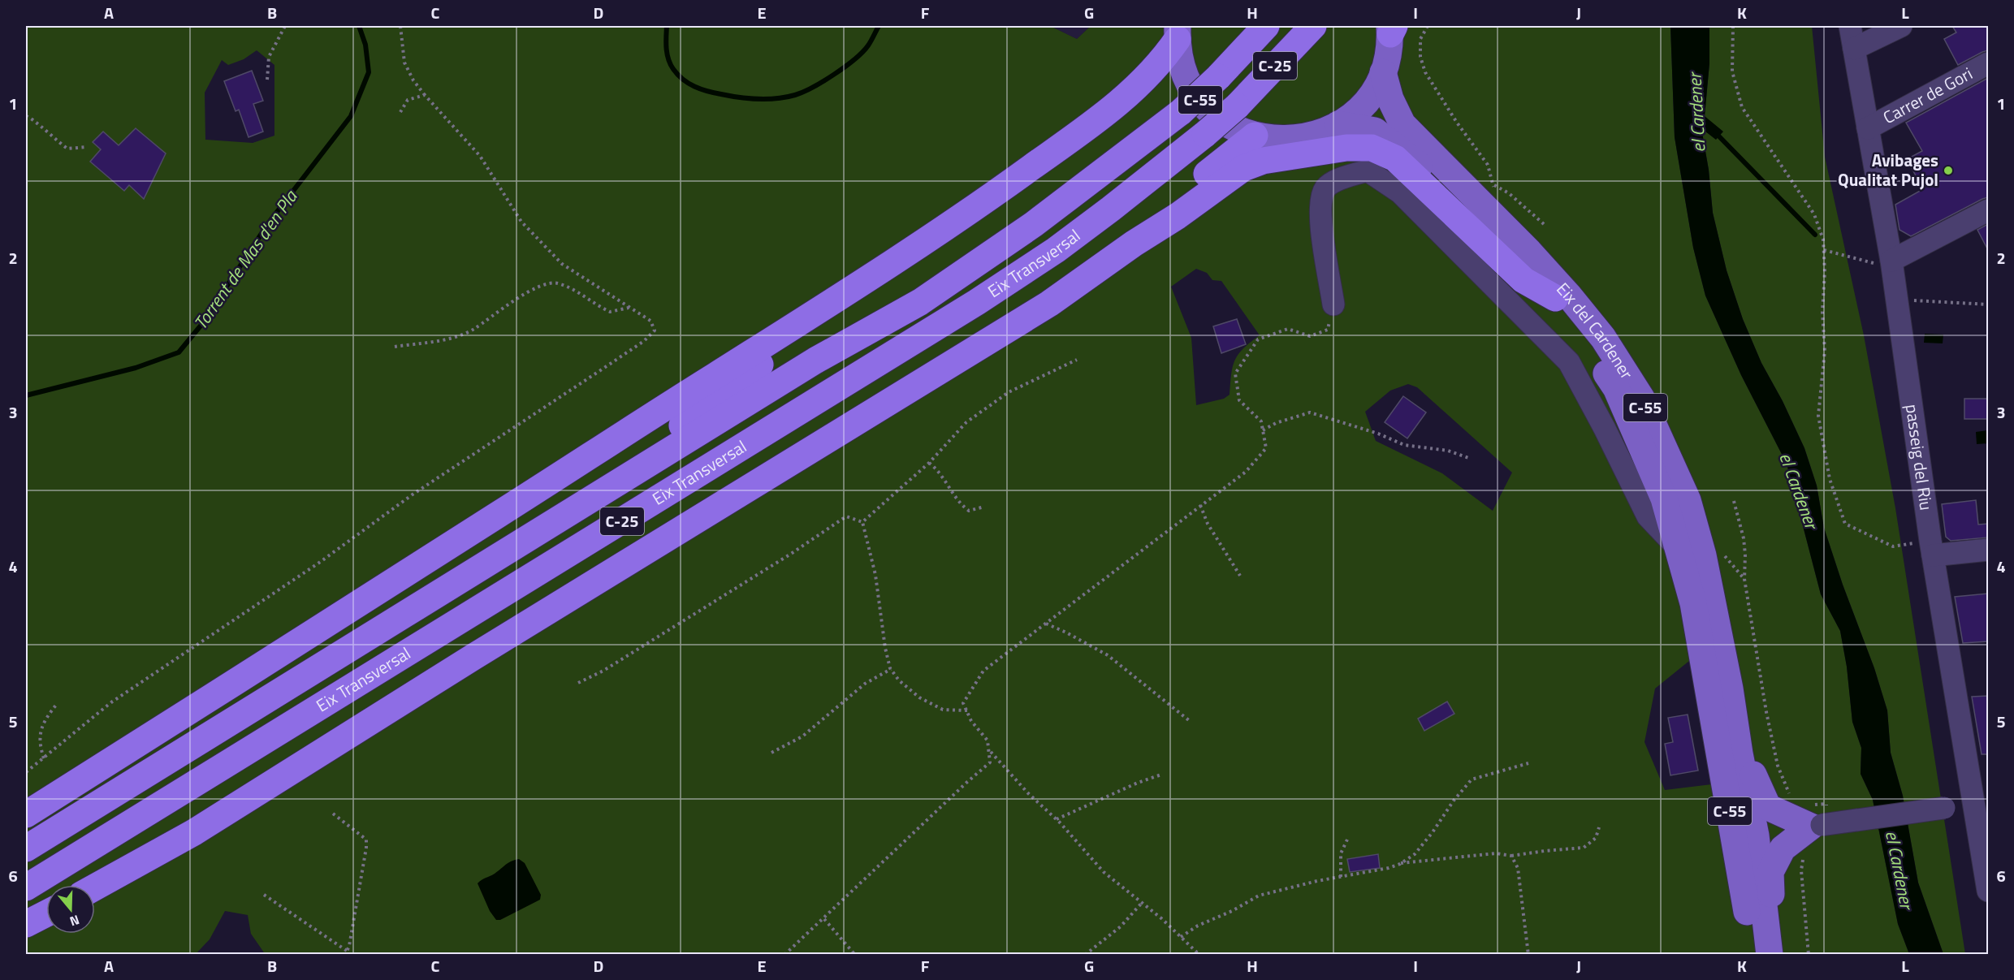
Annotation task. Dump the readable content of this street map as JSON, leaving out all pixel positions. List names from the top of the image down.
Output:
{
  "streets": {
    "highway": ["C-25", "Eix Transversal"],
    "main road": ["C-55", "Eix del Cardener"],
    "street": ["Carrer de Gori", "passeig del Riu"]
  },
  "crossings": [
    ["Carrer de Gori", "passeig del Riu"],
    ["C-55", "Eix del Cardener"]
  ],
  "water": ["el Cardener", "Torrent de Mas d'en Pla"],
  "places": ["Avibages Qualitat Pujol"],
  "north": "bottom",
  "grid": {
    "columns": [
      "A",
      "B",
      "C",
      "D",
      "E",
      "F",
      "G",
      "H",
      "I",
      "J",
      "K",
      "L"
    ],
    "rows": [
      "1",
      "2",
      "3",
      "4",
      "5",
      "6"
    ]
  }
}
